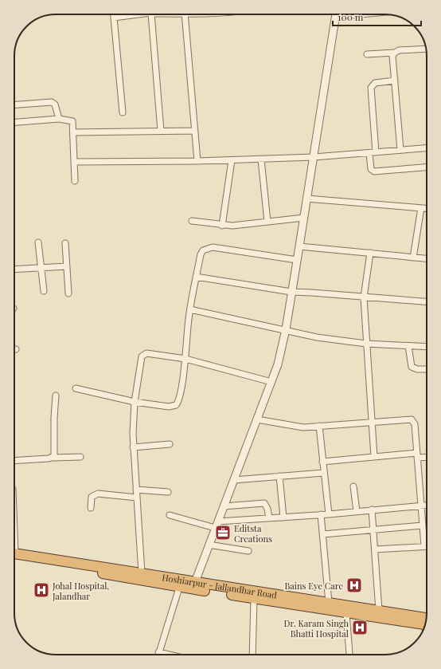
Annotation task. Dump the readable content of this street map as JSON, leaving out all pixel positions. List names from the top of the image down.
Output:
{
  "streets": {
    "highway": ["Hoshiarpur - Jallandhar Road"]
  },
  "places": {
    "office": ["Editsta Creations"],
    "hospital": ["Bains Eye Care", "Johal Hospital, Jalandhar", "Dr. Karam Singh Bhatti Hospital"]
  },
  "scale_bar": "100 m"
}
